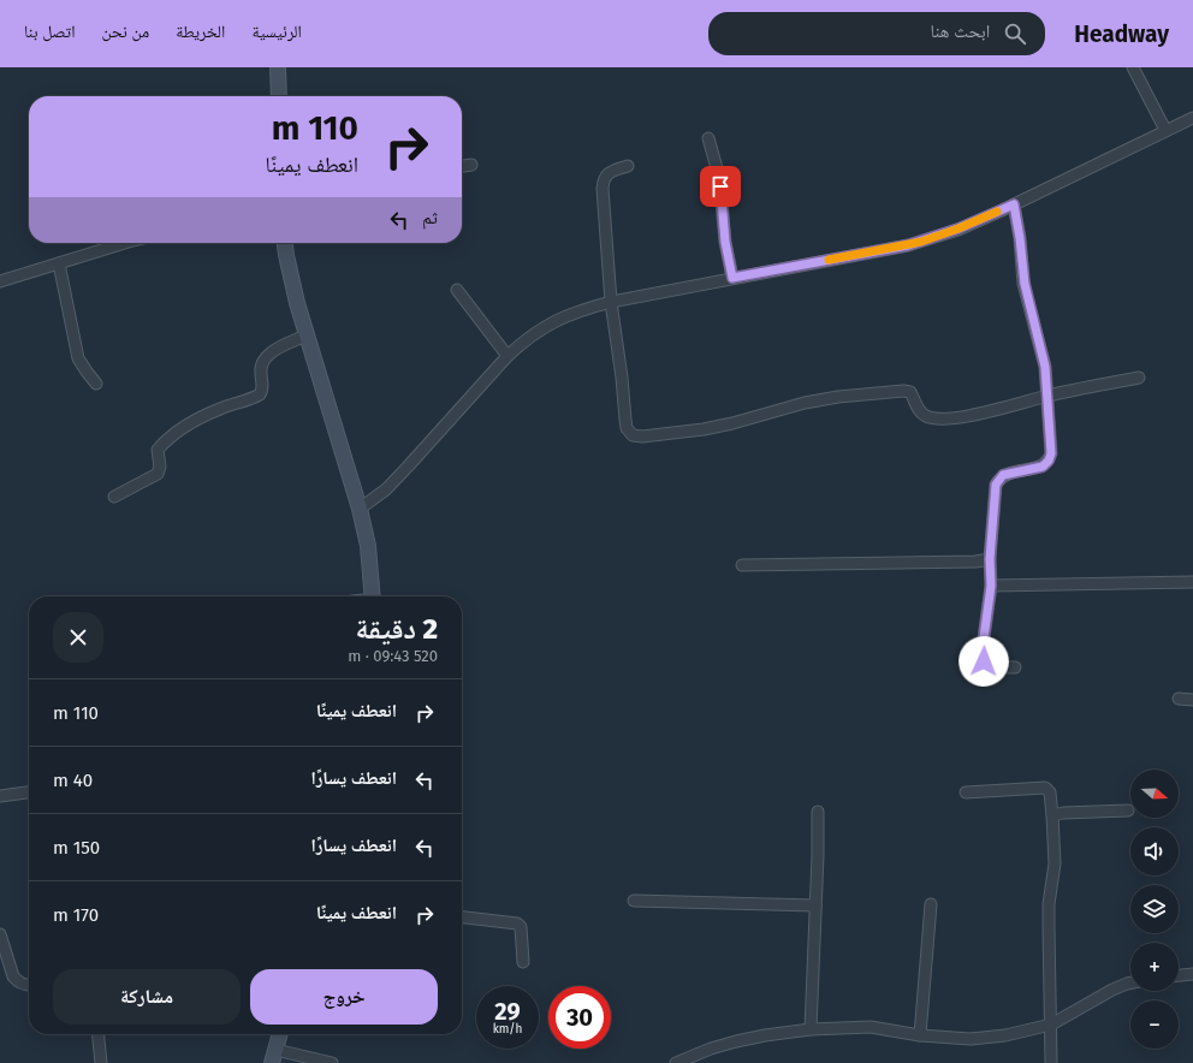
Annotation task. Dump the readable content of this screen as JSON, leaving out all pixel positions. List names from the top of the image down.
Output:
{
  "north": "right",
  "page": {
    "header": "Headway",
    "search": "ابحث هنا",
    "nav": [
      "الرئيسية",
      "الخريطة",
      "من نحن",
      "اتصل بنا"
    ],
    "turn": ["110 m", "انعطف يمينًا"],
    "then": "ثم",
    "heading": ["2 دقيقة", "520 m · 09:43"],
    "list": [
      {
        "name": "انعطف يمينًا",
        "value": "110 m"
      },
      {
        "name": "انعطف يسارًا",
        "value": "40 m"
      },
      {
        "name": "انعطف يسارًا",
        "value": "150 m"
      },
      {
        "name": "انعطف يمينًا",
        "value": "170 m"
      }
    ],
    "map_buttons": ["+", "−"],
    "buttons": ["خروج", "مشاركة"],
    "speed": "29 km/h",
    "limit": "30"
  }
}
